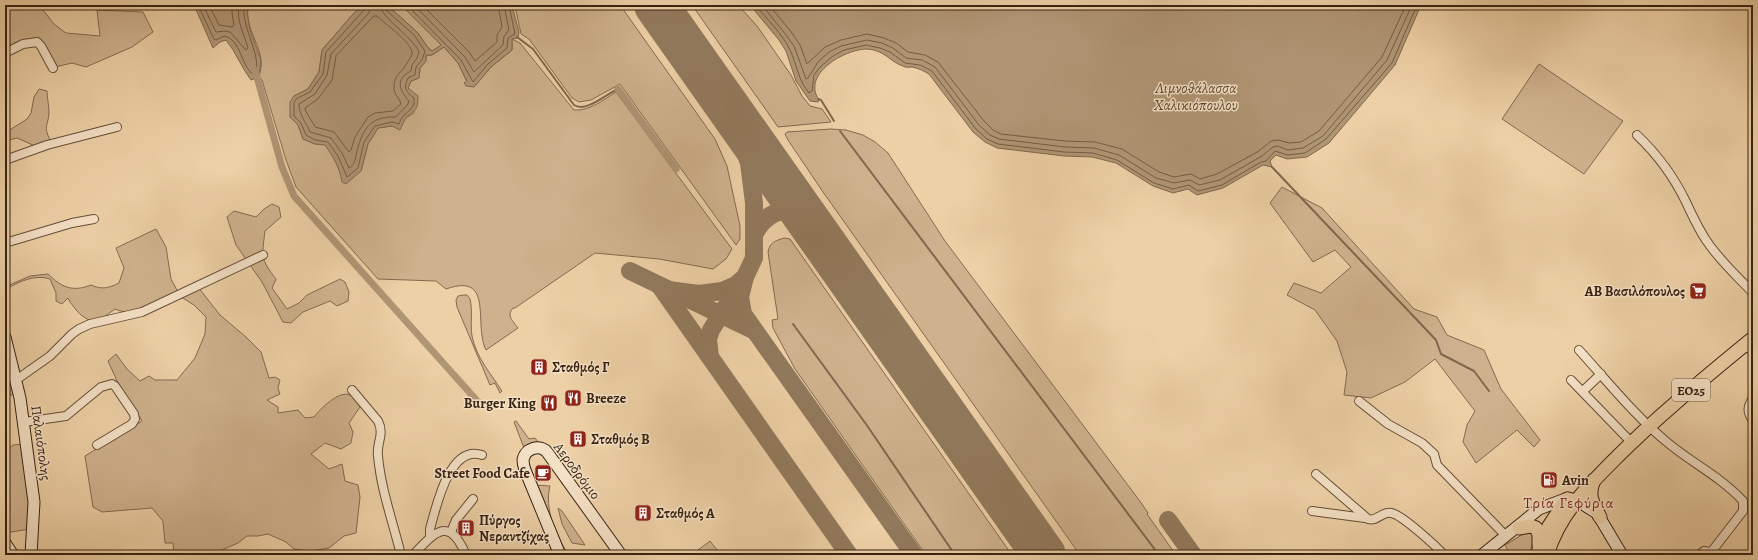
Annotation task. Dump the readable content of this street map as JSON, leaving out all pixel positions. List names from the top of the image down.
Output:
{
  "streets": {
    "main road": ["ΕΟ25", "Παλαιόπολης", "Αεροδρόμιο"]
  },
  "districts": ["Τρία Γεφύρια"],
  "water": ["Λιμνοθάλασσα Χαλικιόπουλου"],
  "places": {
    "supermarket": ["ΑΒ Βασιλόπουλος"],
    "building": [
      "Σταθμός Γ",
      "Σταθμός B",
      "Σταθμός Α",
      "Πύργος Νεραντζίχας"
    ],
    "restaurant": ["Breeze", "Burger King"],
    "cafe": ["Street Food Cafe"],
    "fuel station": ["Avin"]
  }
}
